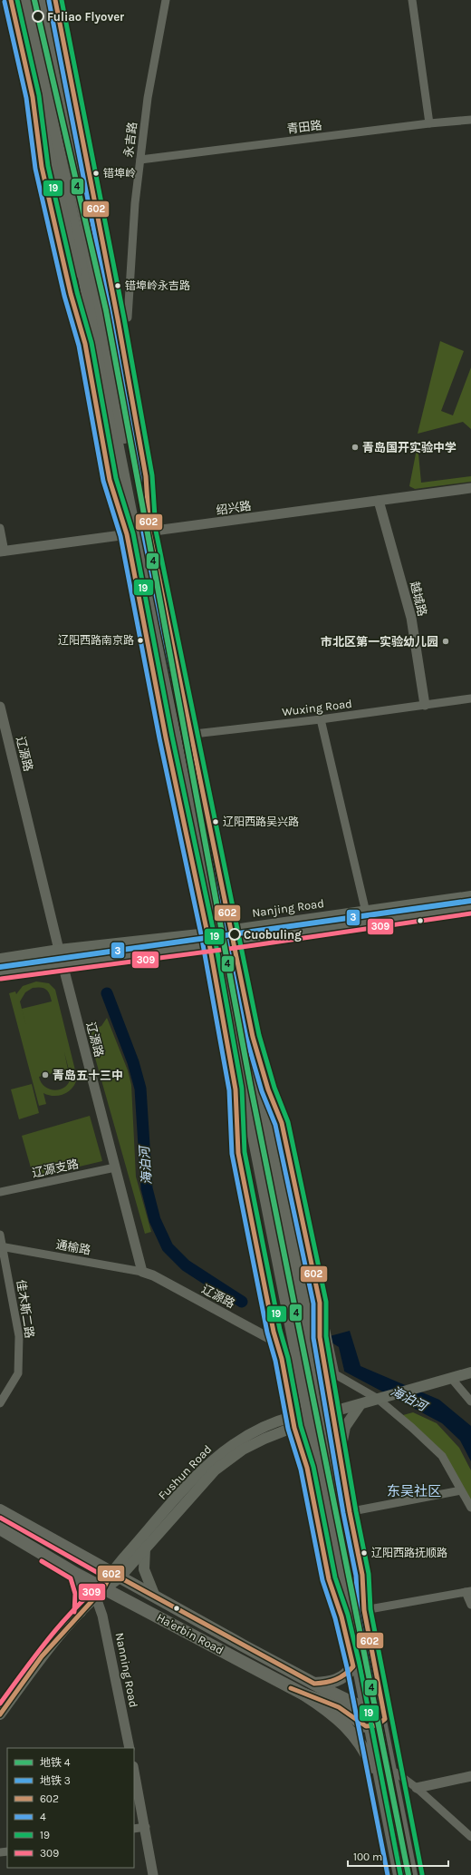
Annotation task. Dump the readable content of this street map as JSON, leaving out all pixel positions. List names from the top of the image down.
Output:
{
  "streets": {
    "highway": ["Ha'erbin Road"],
    "main road": ["Nanjing Road", "Fushun Road"],
    "street": [
      "青田路",
      "永吉路",
      "绍兴路",
      "越城路",
      "Wuxing Road",
      "辽源路",
      "辽源支路",
      "通榆路",
      "佳木斯二路",
      "Nanning Road"
    ]
  },
  "crossings": [
    ["青田路", "永吉路"],
    ["绍兴路", "越城路"],
    ["越城路", "Wuxing Road"],
    ["辽源路", "Nanjing Road"],
    ["辽源路", "辽源支路"],
    ["辽源路", "通榆路"],
    ["通榆路", "佳木斯二路"],
    ["Fushun Road", "Ha'erbin Road"],
    ["Fushun Road", "Nanning Road"]
  ],
  "districts": ["东吴社区"],
  "water": ["海泊河"],
  "places": [
    "Fuliao Flyover",
    "错埠岭",
    "错埠岭永吉路",
    "青岛国开实验中学",
    "辽阳西路南京路",
    "市北区第一实验幼儿园",
    "辽阳西路吴兴路",
    "Cuobuling",
    "青岛五十三中",
    "辽阳西路抚顺路"
  ],
  "lines": [
    "metro line 4",
    "transit line 602",
    "transit line 19",
    "transit line 4",
    "metro line 3",
    "transit line 309"
  ],
  "legend": [
    "地铁 4",
    "地铁 3",
    "602",
    "4",
    "19",
    "309"
  ],
  "scale_bar": "100 m"
}
